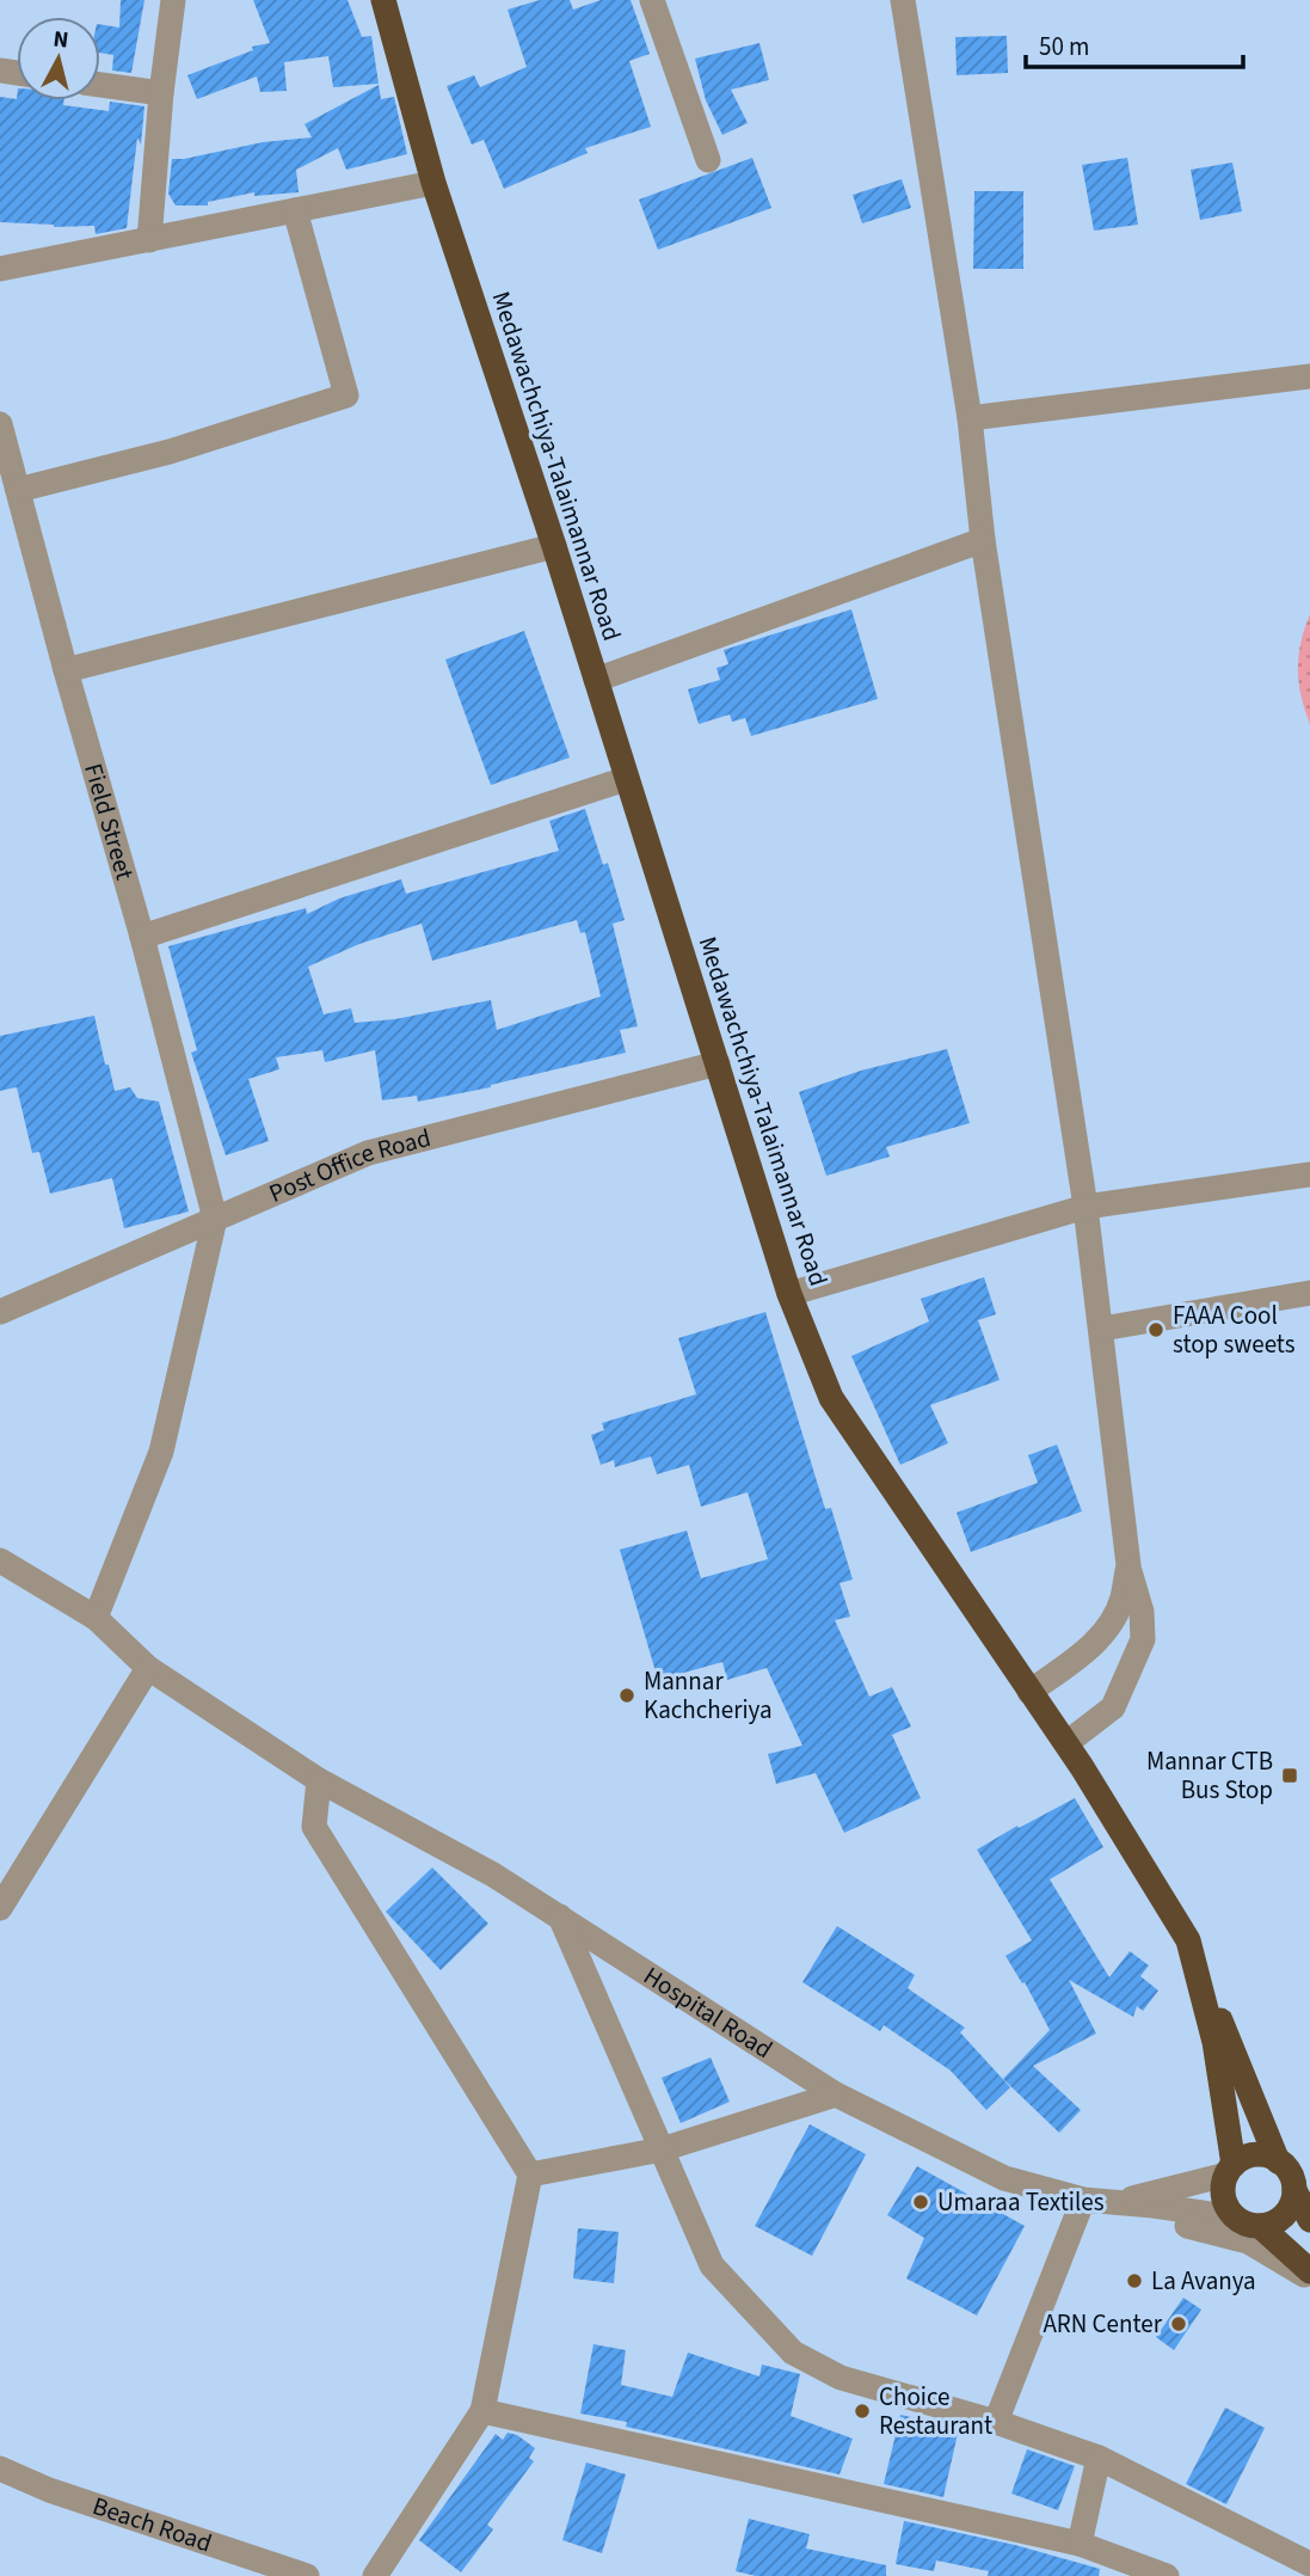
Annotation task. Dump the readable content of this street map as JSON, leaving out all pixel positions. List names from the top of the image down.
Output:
{
  "streets": {
    "highway": ["Medawachchiya-Talaimannar Road"],
    "street": [
      "Field Street",
      "Post Office Road",
      "Hospital Road",
      "Beach Road"
    ]
  },
  "crossings": [
    ["Medawachchiya-Talaimannar Road", "Post Office Road"],
    ["Medawachchiya-Talaimannar Road", "Hospital Road"],
    ["Field Street", "Post Office Road"]
  ],
  "places": {
    "other": [
      "FAAA Cool stop sweets",
      "Mannar Kachcheriya",
      "Umaraa Textiles",
      "La Avanya",
      "ARN Center",
      "Choice Restaurant"
    ],
    "transit": ["Mannar CTB Bus Stop"]
  },
  "scale_bar": "50 m",
  "north": "top"
}
